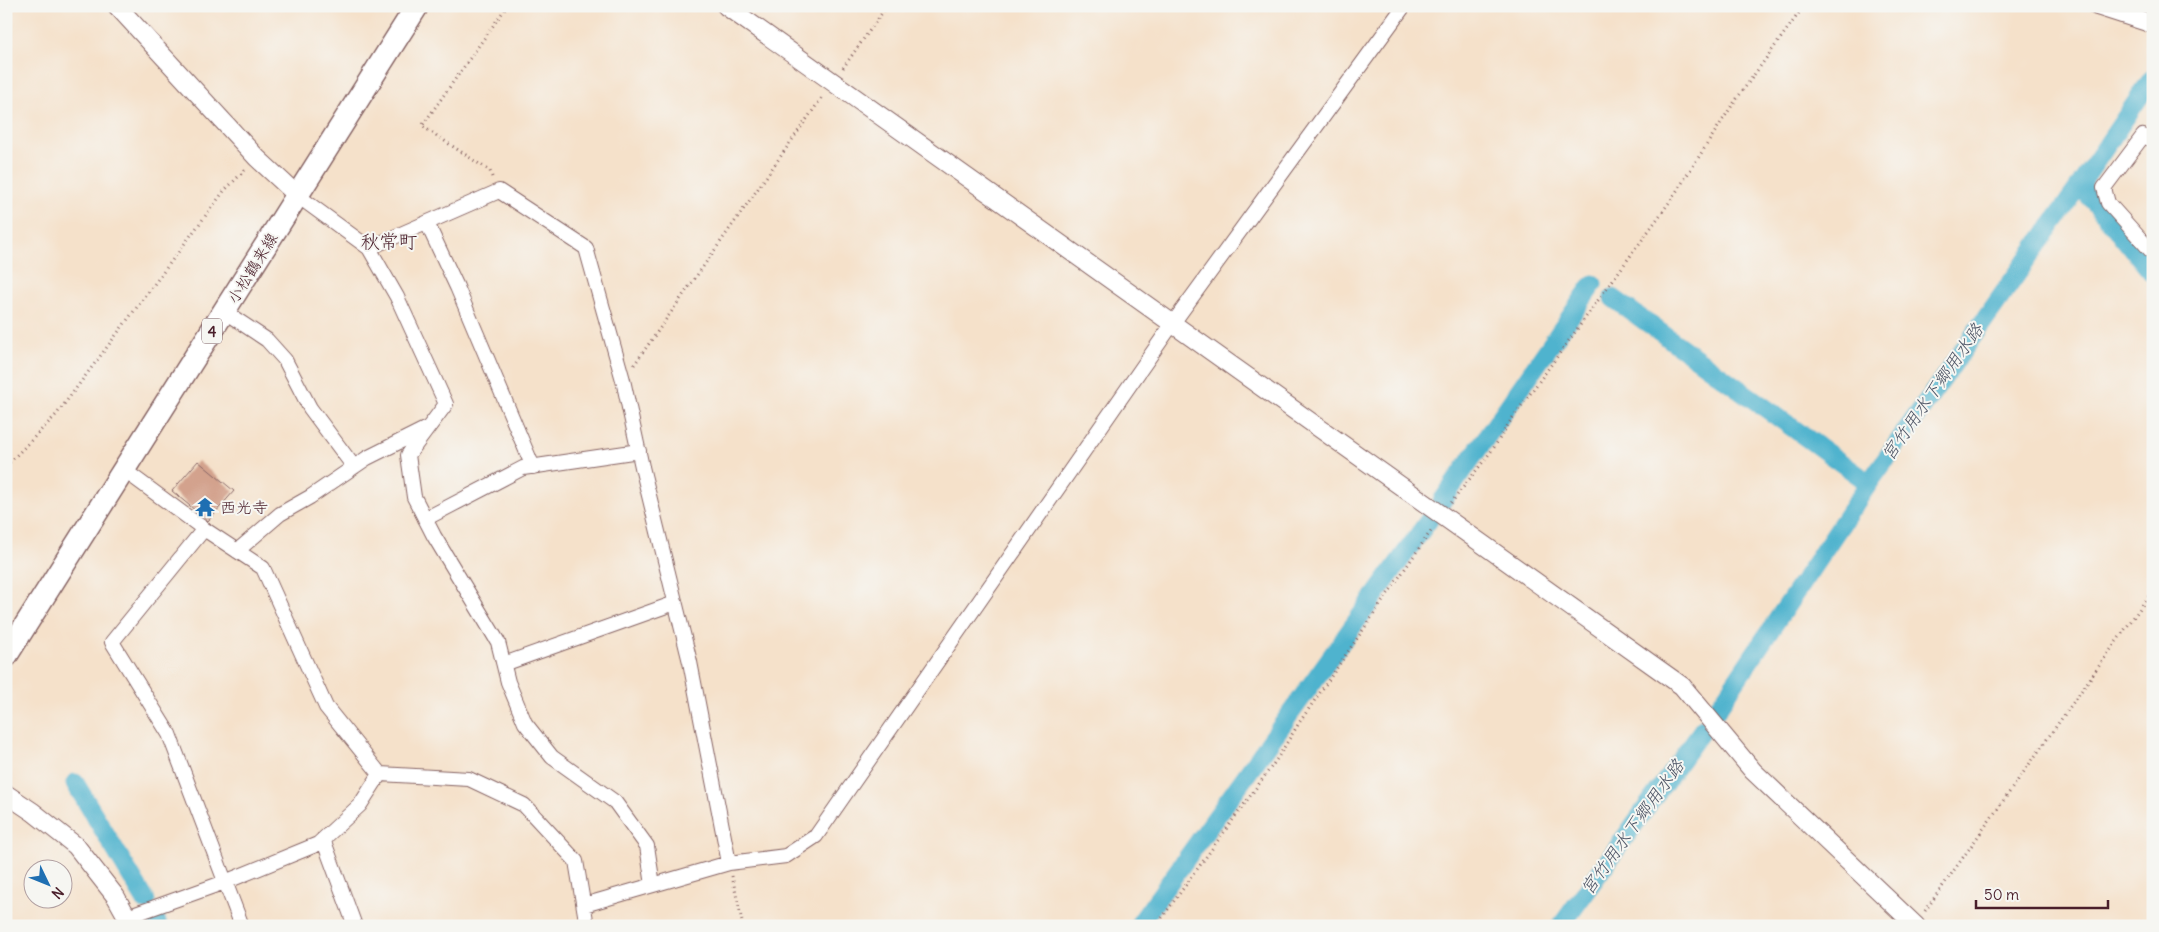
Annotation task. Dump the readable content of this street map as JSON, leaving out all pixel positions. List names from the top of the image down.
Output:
{
  "streets": {
    "main road": ["小松鶴来線", "4"]
  },
  "districts": ["秋常町"],
  "water": ["宮竹用水下郷用水路"],
  "places": {
    "temple": ["西光寺"]
  },
  "scale_bar": "50 m",
  "north": "bottom right"
}
